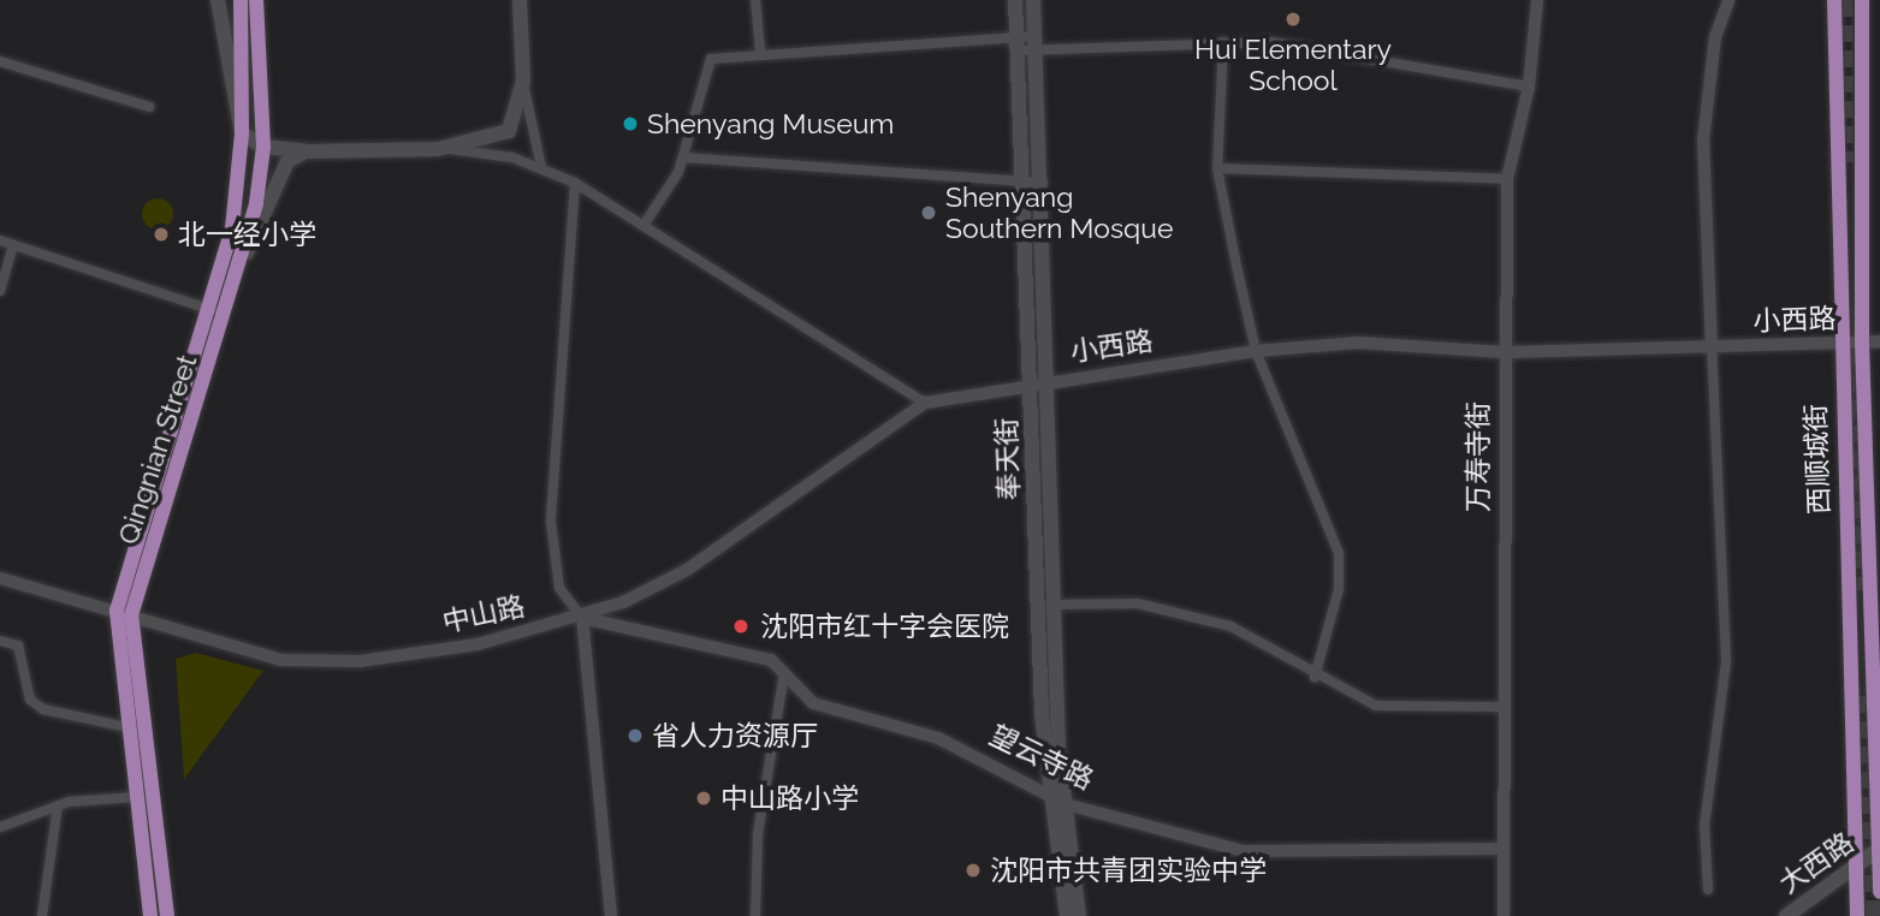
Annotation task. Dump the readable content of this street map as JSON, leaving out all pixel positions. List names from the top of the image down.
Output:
{
  "streets": {
    "main road": [
      "Qingnian Street",
      "奉天街",
      "西顺城街",
      "大西路"
    ],
    "street": [
      "小西路",
      "万寿寺街",
      "中山路",
      "望云寺路"
    ]
  },
  "crossings": [
    ["小西路", "万寿寺街"],
    ["小西路", "奉天街"],
    ["小西路", "西顺城街"],
    ["小西路", "中山路"],
    ["Qingnian Street", "中山路"],
    ["万寿寺街", "望云寺路"],
    ["奉天街", "望云寺路"],
    ["西顺城街", "大西路"],
    ["中山路", "望云寺路"]
  ],
  "places": [
    "Hui Elementary School",
    "Shenyang Museum",
    "Shenyang Southern Mosque",
    "北一经小学",
    "沈阳市红十字会医院",
    "省人力资源厅",
    "中山路小学",
    "沈阳市共青团实验中学"
  ]
}
